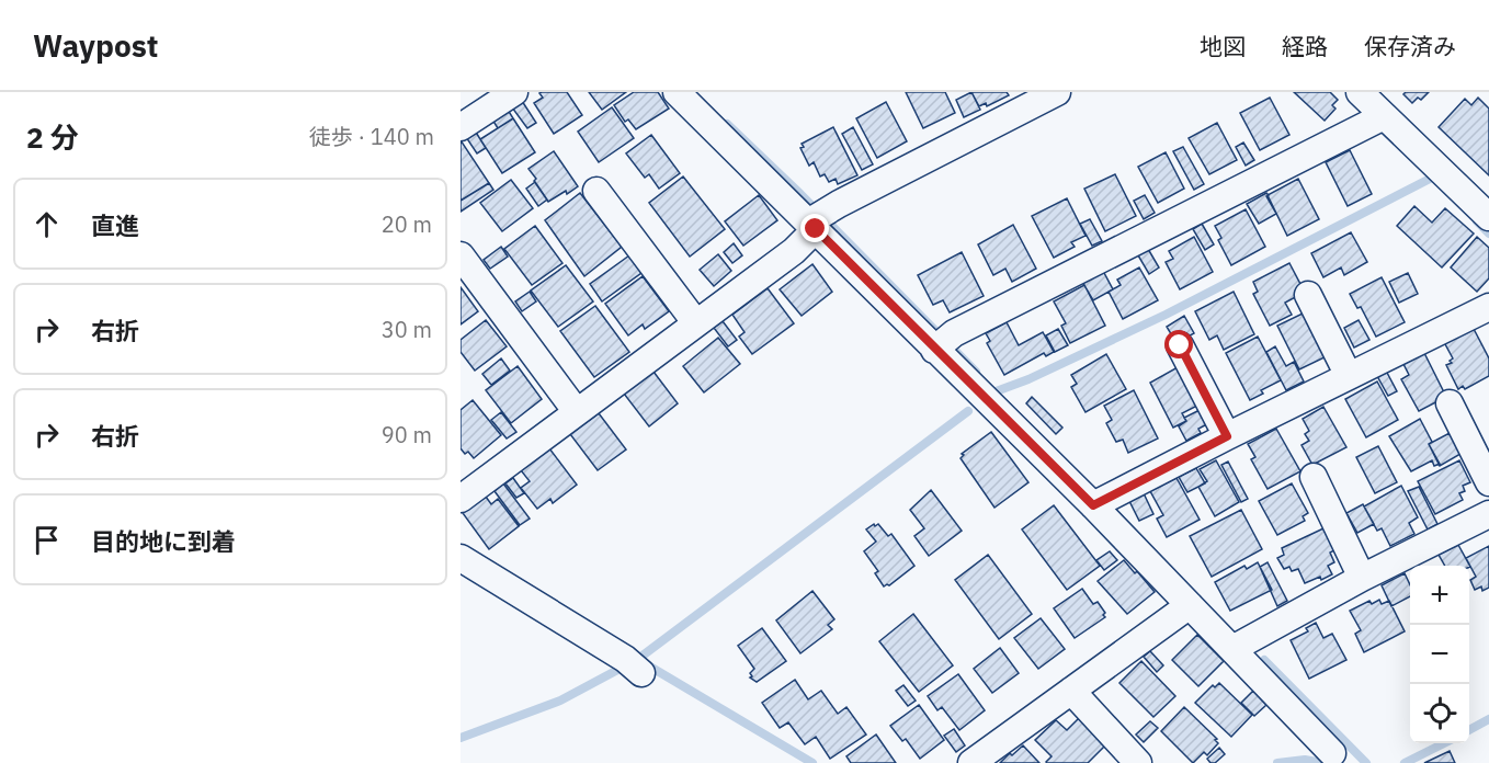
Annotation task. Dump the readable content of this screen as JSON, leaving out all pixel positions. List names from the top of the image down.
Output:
{
  "page": {
    "header": "Waypost",
    "nav": ["地図", "経路", "保存済み"],
    "heading": ["2 分", "徒歩 · 140 m"],
    "list": [
      ["直進", "20 m"],
      ["右折", "30 m"],
      ["右折", "90 m"],
      "目的地に到着"
    ],
    "map_buttons": ["+", "−"]
  }
}
